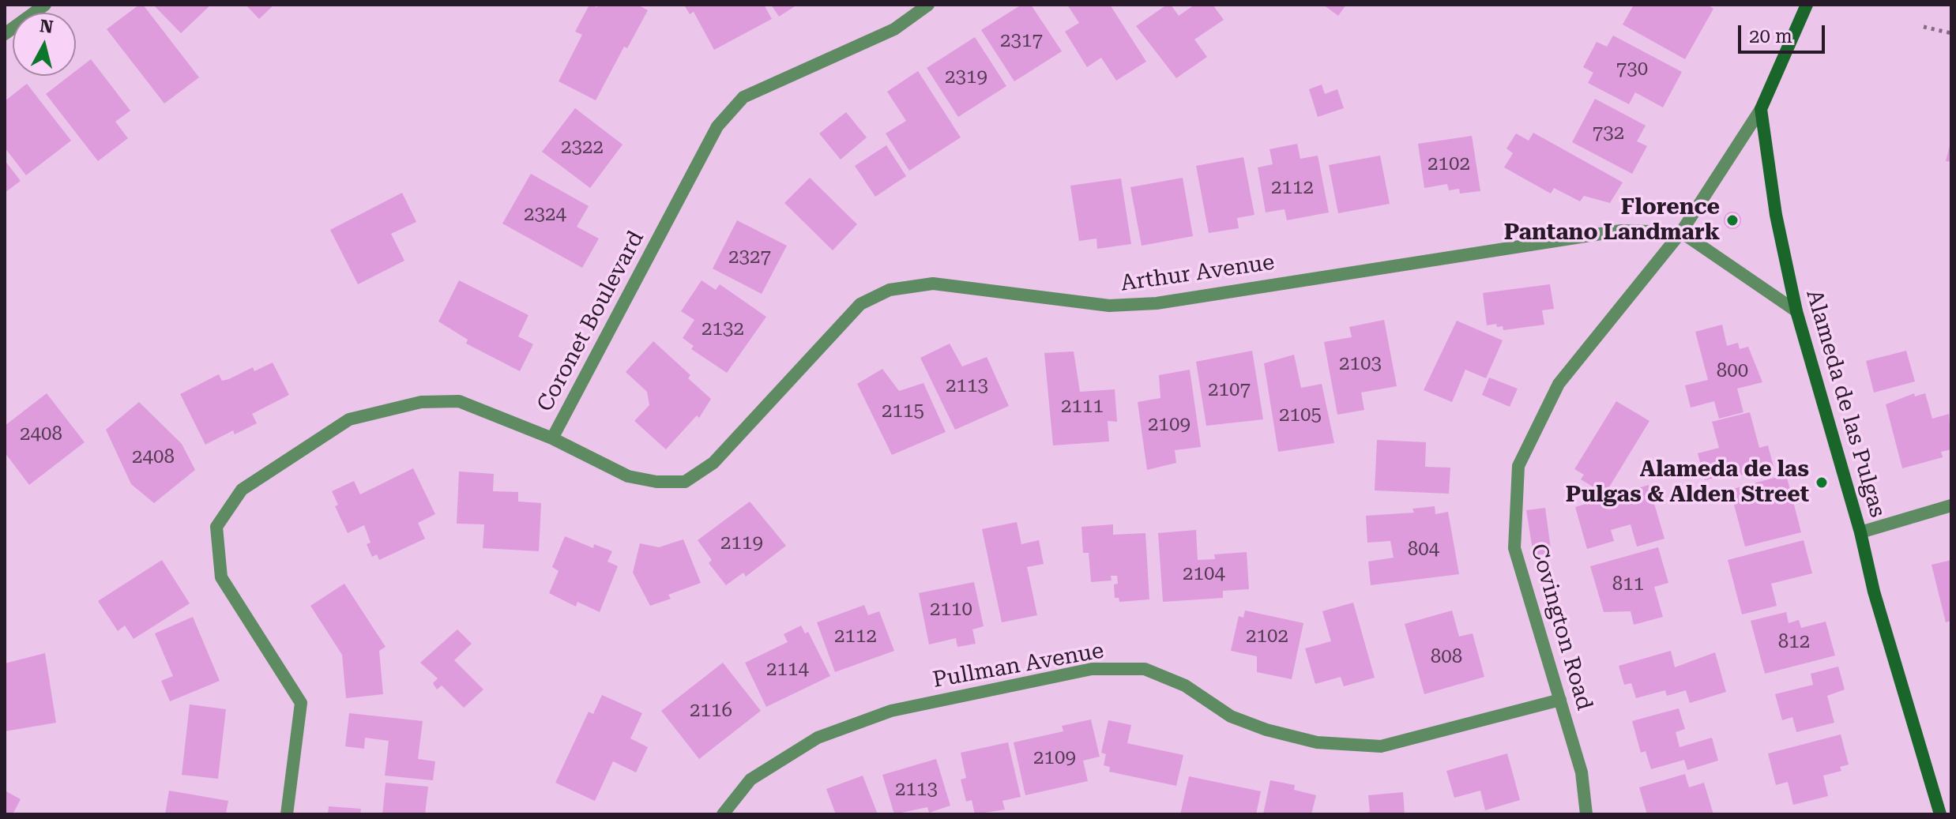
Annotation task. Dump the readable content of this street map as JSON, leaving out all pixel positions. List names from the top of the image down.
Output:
{
  "streets": {
    "main road": ["Alameda de las Pulgas"],
    "street": [
      "Arthur Avenue",
      "Coronet Boulevard",
      "Covington Road",
      "Pullman Avenue"
    ]
  },
  "crossings": [
    ["Arthur Avenue", "Coronet Boulevard"],
    ["Arthur Avenue", "Covington Road"],
    ["Alameda de las Pulgas", "Covington Road"],
    ["Covington Road", "Pullman Avenue"]
  ],
  "places": ["Florence Pantano Landmark", "Alameda de las Pulgas & Alden Street"],
  "house_numbers": [
    "2317",
    "730",
    "2319",
    "732",
    "2322",
    "2102",
    "2112",
    "2324",
    "2327",
    "2132",
    "2103",
    "800",
    "2113",
    "2107",
    "2111",
    "2115",
    "2105",
    "2109",
    "2408",
    "2408",
    "2119",
    "804",
    "2104",
    "811",
    "2110",
    "2112",
    "2102",
    "812",
    "808",
    "2114",
    "2116",
    "2109",
    "2113"
  ],
  "scale_bar": "20 m",
  "north": "top"
}
